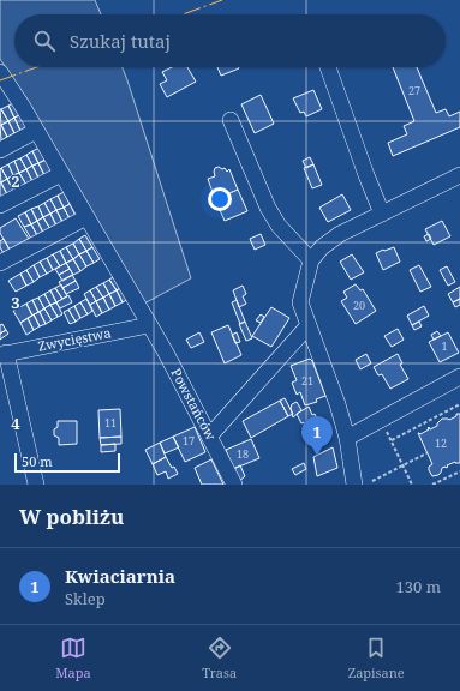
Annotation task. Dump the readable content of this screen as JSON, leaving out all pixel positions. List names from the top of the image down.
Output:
{
  "streets": {
    "street": ["Zwycięstwa", "Powstańców"]
  },
  "crossings": [
    ["Zwycięstwa", "Powstańców"]
  ],
  "house_numbers": [
    "27",
    "20",
    "1",
    "21",
    "11",
    "17",
    "12",
    "18"
  ],
  "scale_bar": "50 m",
  "page": {
    "search": "Szukaj tutaj",
    "pins": "1",
    "scale": "50 m",
    "heading": "W pobliżu",
    "list": [
      {
        "mark": "1",
        "name": "Kwiaciarnia",
        "note": "Sklep",
        "value": "130 m"
      }
    ],
    "nav": ["Mapa", "Trasa", "Zapisane"]
  },
  "grid": {
    "rows": ["2", "3", "4"]
  }
}
